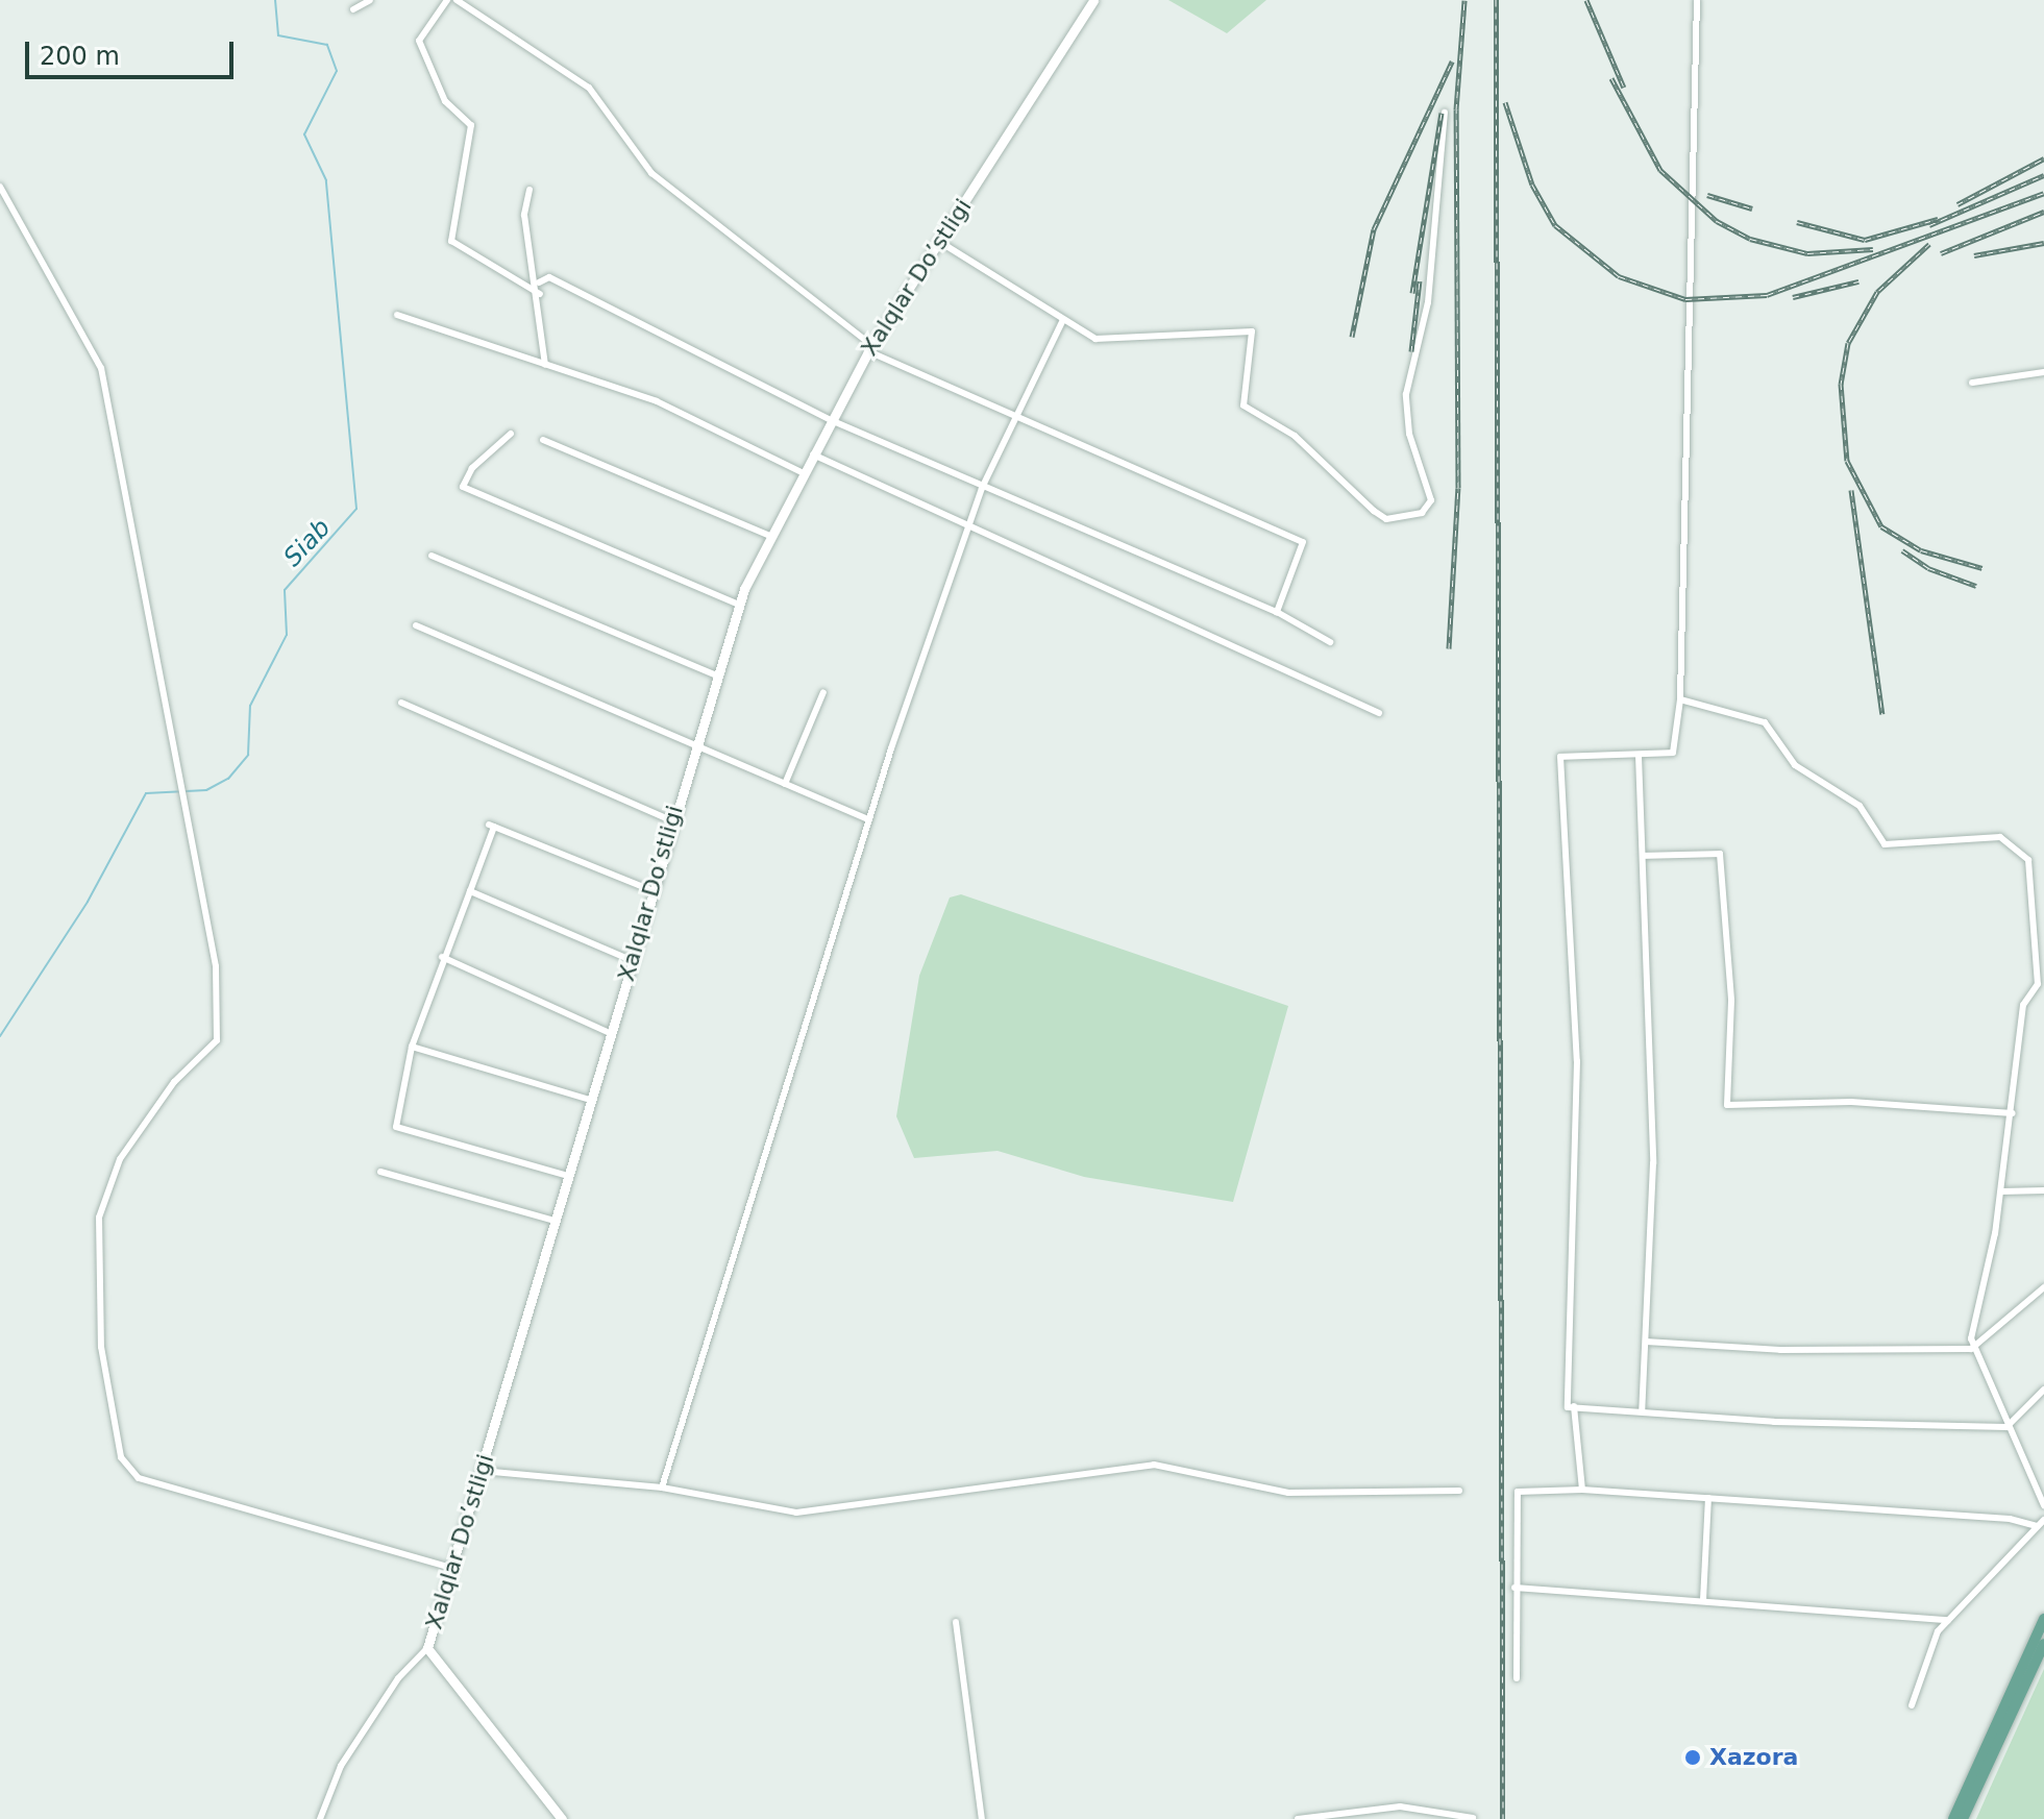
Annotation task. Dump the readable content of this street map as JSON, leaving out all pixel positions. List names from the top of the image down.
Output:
{
  "streets": {
    "main road": ["Xalqlar Do’stligi"]
  },
  "water": ["Siab"],
  "places": ["Xazora"],
  "scale_bar": "200 m"
}
